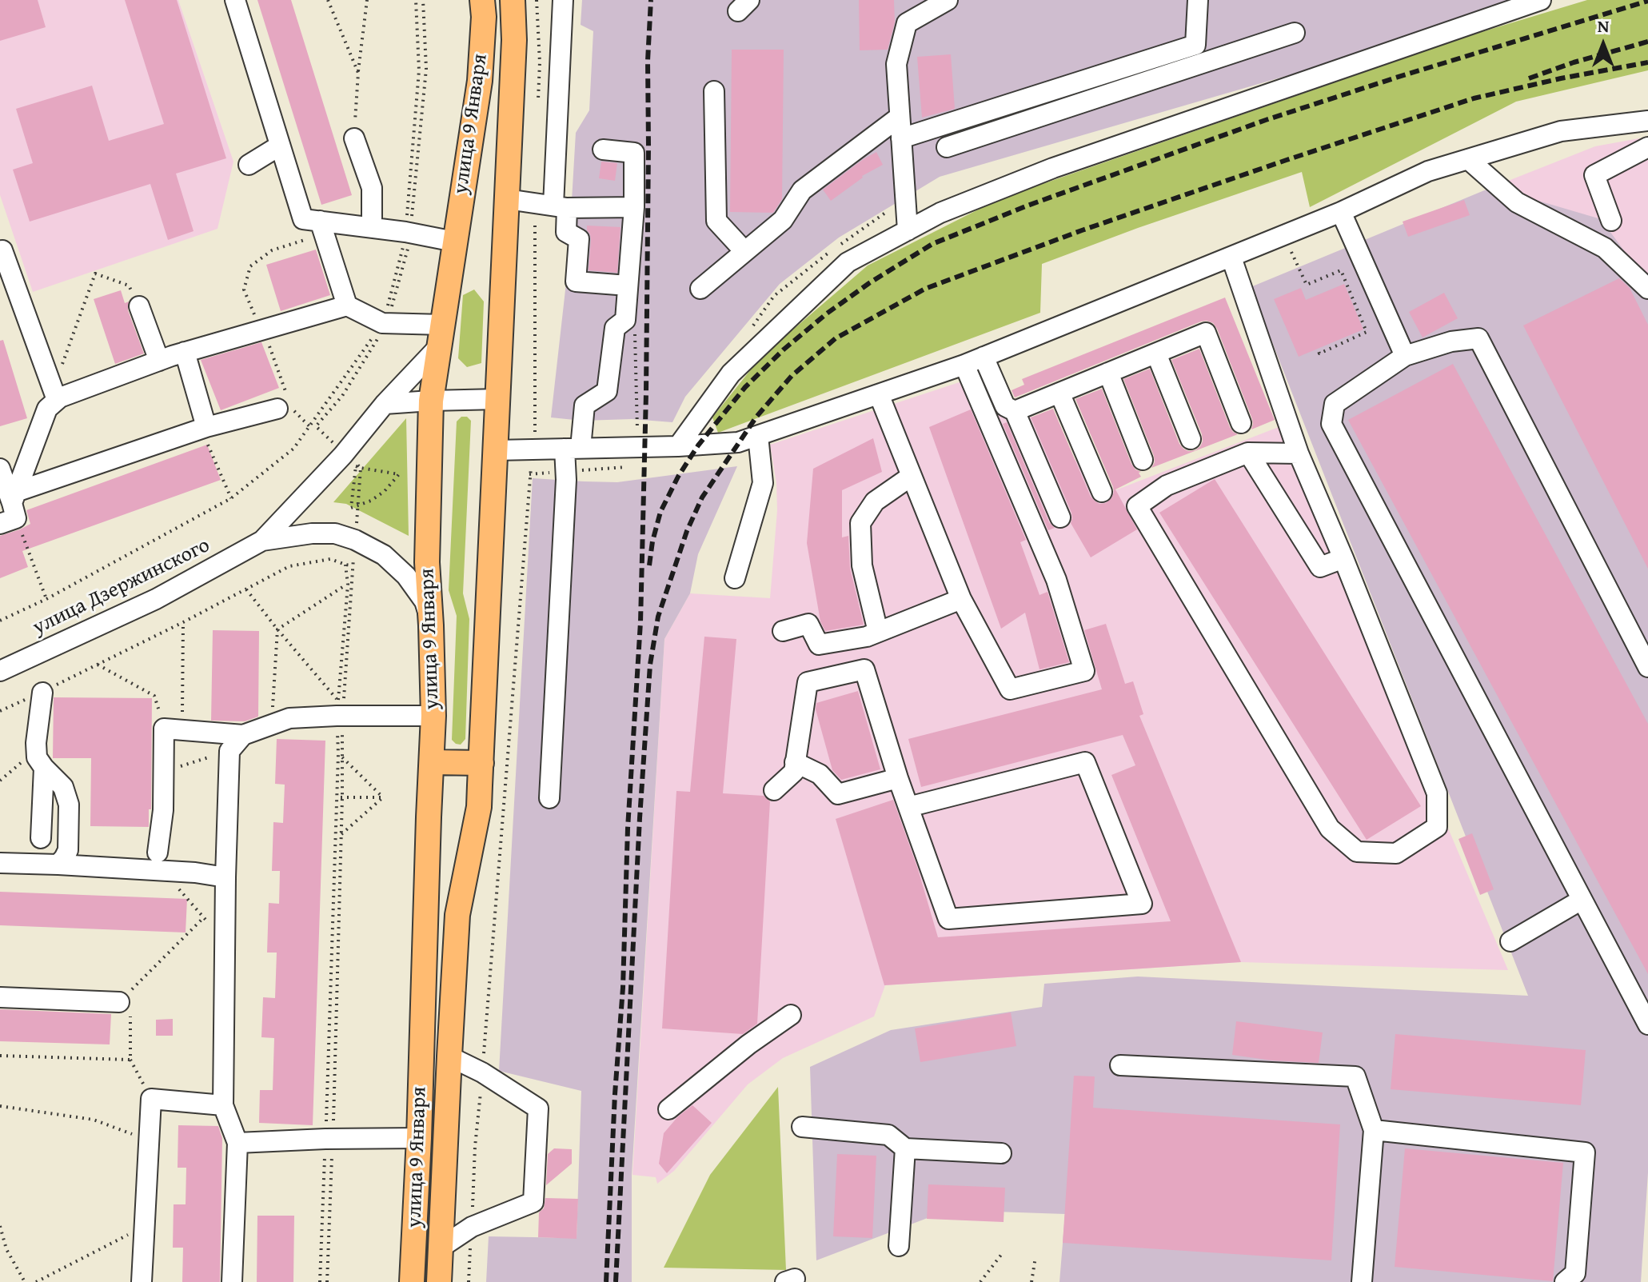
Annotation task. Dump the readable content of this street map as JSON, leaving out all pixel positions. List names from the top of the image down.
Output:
{
  "streets": {
    "main road": ["улица 9 Января"],
    "street": ["улица Дзержинского"]
  },
  "crossings": [
    ["улица 9 Января", "улица Дзержинского"]
  ],
  "north": "top"
}
